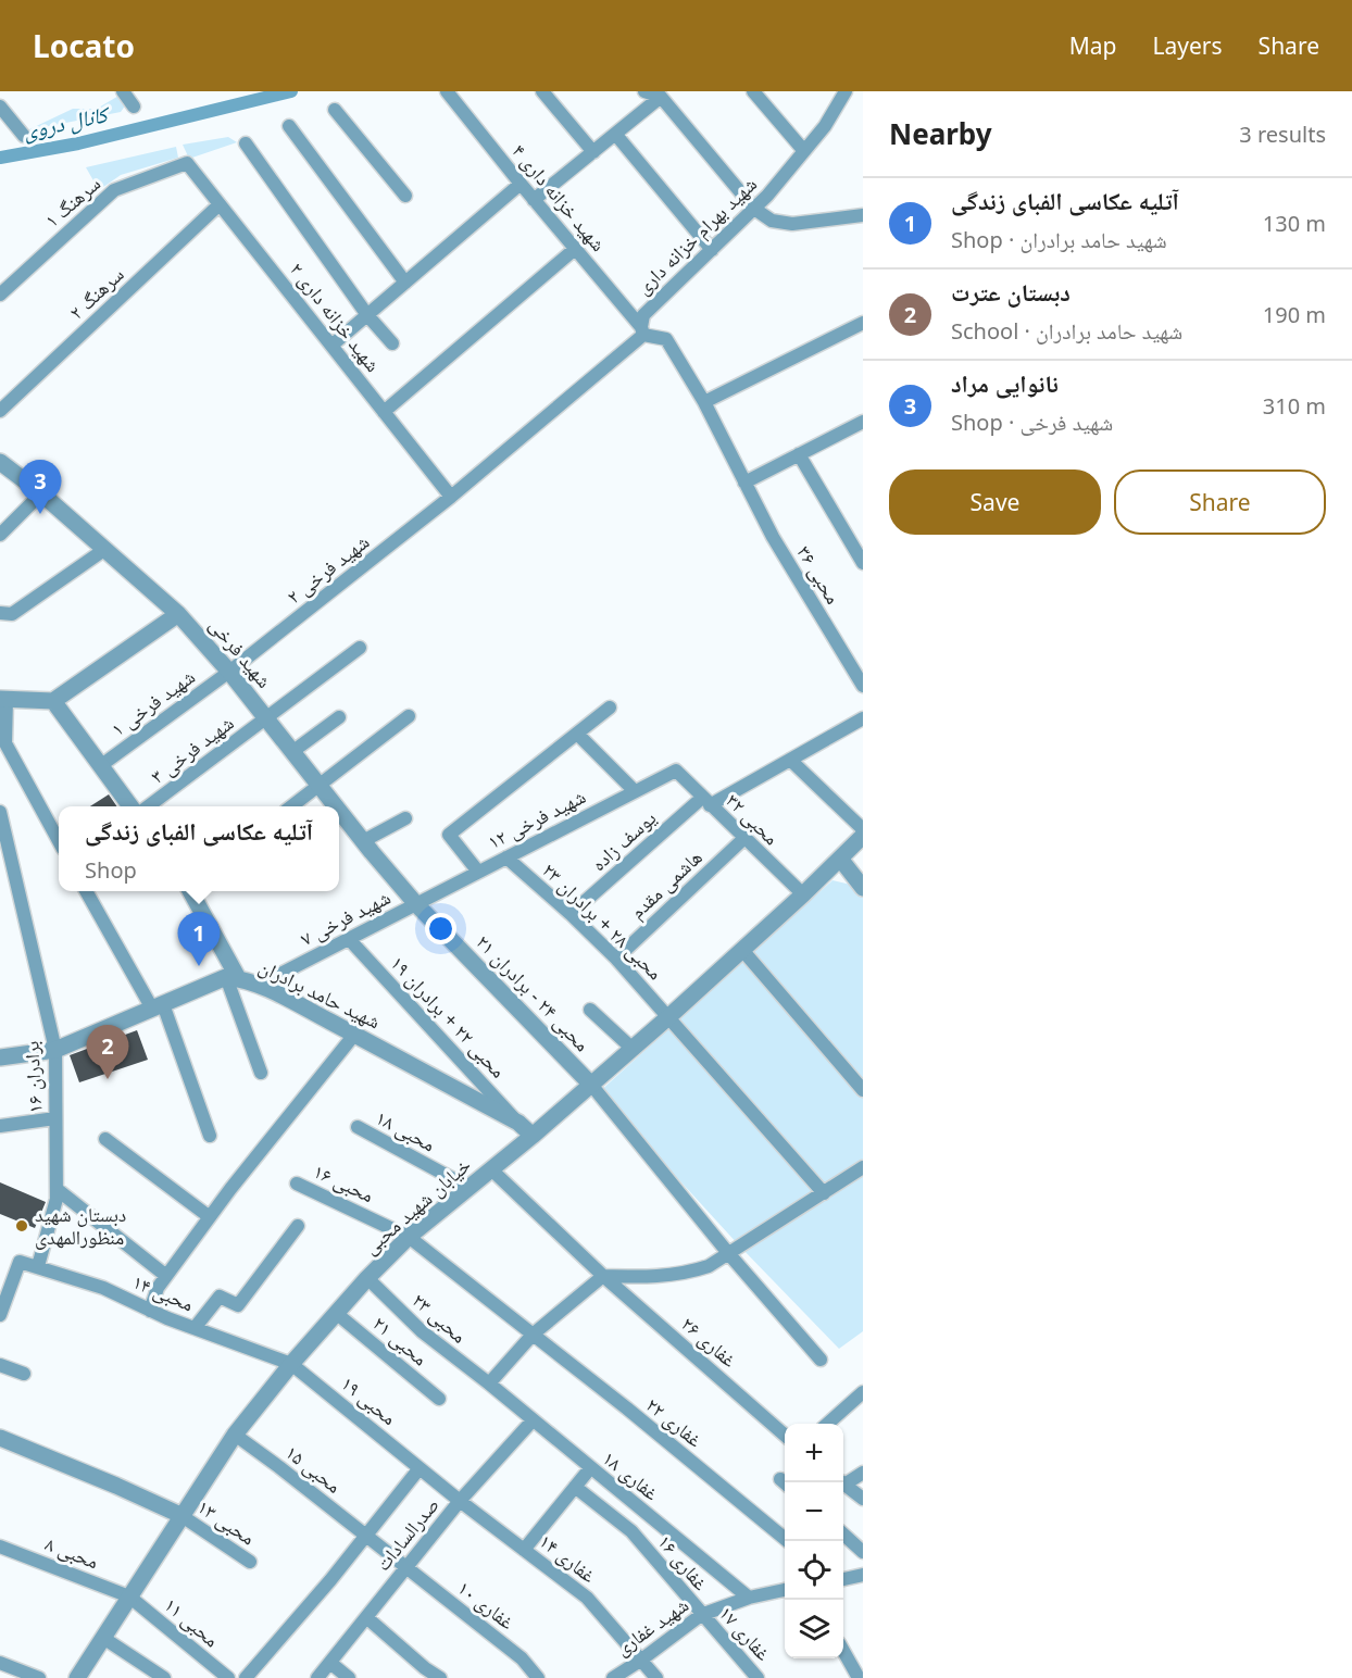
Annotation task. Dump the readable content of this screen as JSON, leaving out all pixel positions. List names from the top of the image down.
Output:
{
  "streets": {
    "street": [
      "شهید خزانه داری ۴",
      "سرهنگ ۱",
      "شهید بهرام خزانه داری",
      "سرهنگ ۲",
      "شهید خزانه داری ۲",
      "شهید فرخی ۲",
      "محبی ۳۶",
      "شهید فرخی",
      "شهید فرخی ۱",
      "شهید فرخی ۳",
      "شهید فرخی ۱۲",
      "محبی ۳۲",
      "یوسف زاده",
      "هاشمی مقدم",
      "شهید فرخی ۷",
      "محبی ۲۸ + برادران ۲۳",
      "محبی ۲۴ - برادران ۲۱",
      "شهید حامد برادران",
      "محبی ۲۲ + برادران ۱۹",
      "برادران ۱۶",
      "محبی ۱۸",
      "محبی ۱۶",
      "خیابان شهید محبی",
      "محبی ۱۴",
      "محبی ۲۳",
      "محبی ۲۱",
      "غفاری ۲۶",
      "محبی ۱۹",
      "غفاری ۲۲",
      "محبی ۱۵",
      "غفاری ۱۸",
      "محبی ۱۳",
      "صدرالسادات",
      "محبی ۸",
      "غفاری ۱۴",
      "غفاری ۱۶",
      "غفاری ۱۰",
      "محبی ۱۱",
      "شهید غفاری",
      "غفاری ۱۷"
    ]
  },
  "crossings": [
    ["شهید خزانه داری ۴", "شهید بهرام خزانه داری"],
    ["شهید خزانه داری ۴", "محبی ۳۶"],
    ["سرهنگ ۱", "شهید خزانه داری ۲"],
    ["شهید بهرام خزانه داری", "شهید خزانه داری ۲"],
    ["شهید بهرام خزانه داری", "شهید فرخی ۲"],
    ["شهید بهرام خزانه داری", "محبی ۳۶"],
    ["سرهنگ ۲", "شهید خزانه داری ۲"],
    ["شهید خزانه داری ۲", "شهید فرخی ۲"],
    ["شهید فرخی ۲", "شهید فرخی"],
    ["شهید فرخی ۲", "شهید فرخی ۱"],
    ["شهید فرخی", "شهید فرخی ۱"],
    ["شهید فرخی", "شهید فرخی ۳"],
    ["شهید فرخی", "شهید فرخی ۱۲"],
    ["شهید فرخی", "شهید فرخی ۷"],
    ["شهید فرخی", "محبی ۲۴ - برادران ۲۱"],
    ["شهید فرخی ۱۲", "محبی ۳۲"],
    ["شهید فرخی ۱۲", "شهید فرخی ۷"],
    ["شهید فرخی ۱۲", "محبی ۲۸ + برادران ۲۳"],
    ["شهید فرخی ۱۲", "محبی ۲۴ - برادران ۲۱"],
    ["محبی ۳۲", "یوسف زاده"],
    ["محبی ۳۲", "هاشمی مقدم"],
    ["محبی ۳۲", "خیابان شهید محبی"],
    ["یوسف زاده", "محبی ۲۸ + برادران ۲۳"],
    ["هاشمی مقدم", "محبی ۲۸ + برادران ۲۳"],
    ["شهید فرخی ۷", "محبی ۲۴ - برادران ۲۱"],
    ["شهید فرخی ۷", "شهید حامد برادران"],
    ["شهید فرخی ۷", "محبی ۲۲ + برادران ۱۹"],
    ["محبی ۲۸ + برادران ۲۳", "خیابان شهید محبی"],
    ["محبی ۲۴ - برادران ۲۱", "خیابان شهید محبی"],
    ["شهید حامد برادران", "محبی ۲۲ + برادران ۱۹"],
    ["شهید حامد برادران", "برادران ۱۶"],
    ["شهید حامد برادران", "خیابان شهید محبی"],
    ["برادران ۱۶", "محبی ۱۴"],
    ["محبی ۱۸", "خیابان شهید محبی"],
    ["محبی ۱۶", "خیابان شهید محبی"],
    ["محبی ۱۶", "غفاری ۲۲"],
    ["خیابان شهید محبی", "محبی ۱۴"],
    ["خیابان شهید محبی", "محبی ۲۳"],
    ["خیابان شهید محبی", "محبی ۲۱"],
    ["خیابان شهید محبی", "غفاری ۲۶"],
    ["خیابان شهید محبی", "محبی ۱۹"],
    ["خیابان شهید محبی", "محبی ۱۵"],
    ["خیابان شهید محبی", "محبی ۱۳"],
    ["خیابان شهید محبی", "محبی ۸"],
    ["خیابان شهید محبی", "محبی ۱۱"],
    ["محبی ۱۴", "محبی ۱۹"],
    ["محبی ۲۳", "غفاری ۱۸"],
    ["محبی ۱۹", "صدرالسادات"],
    ["محبی ۱۹", "غفاری ۱۴"],
    ["محبی ۱۵", "صدرالسادات"],
    ["محبی ۱۵", "غفاری ۱۰"],
    ["غفاری ۱۸", "صدرالسادات"],
    ["غفاری ۱۸", "شهید غفاری"],
    ["صدرالسادات", "غفاری ۱۴"],
    ["صدرالسادات", "غفاری ۱۰"],
    ["محبی ۸", "محبی ۱۱"],
    ["غفاری ۱۴", "شهید غفاری"],
    ["غفاری ۱۶", "شهید غفاری"],
    ["غفاری ۱۶", "غفاری ۱۷"],
    ["شهید غفاری", "غفاری ۱۷"]
  ],
  "water": ["کانال دروی"],
  "places": ["دبستان شهید منظورالمهدی"],
  "page": {
    "header": "Locato",
    "nav": ["Map", "Layers", "Share"],
    "heading": ["Nearby", "3 results"],
    "list": [
      {
        "mark": "1",
        "name": "آتلیه عکاسی الفبای زندگی",
        "note": "Shop · شهید حامد برادران",
        "value": "130 m"
      },
      {
        "mark": "2",
        "name": "دبستان عترت",
        "note": "School · شهید حامد برادران",
        "value": "190 m"
      },
      {
        "mark": "3",
        "name": "نانوایی مراد",
        "note": "Shop · شهید فرخی",
        "value": "310 m"
      }
    ],
    "buttons": ["Save", "Share"],
    "pins": ["3", "1", "2"],
    "popup": ["آتلیه عکاسی الفبای زندگی", "Shop"],
    "map_buttons": ["+", "−"]
  }
}
